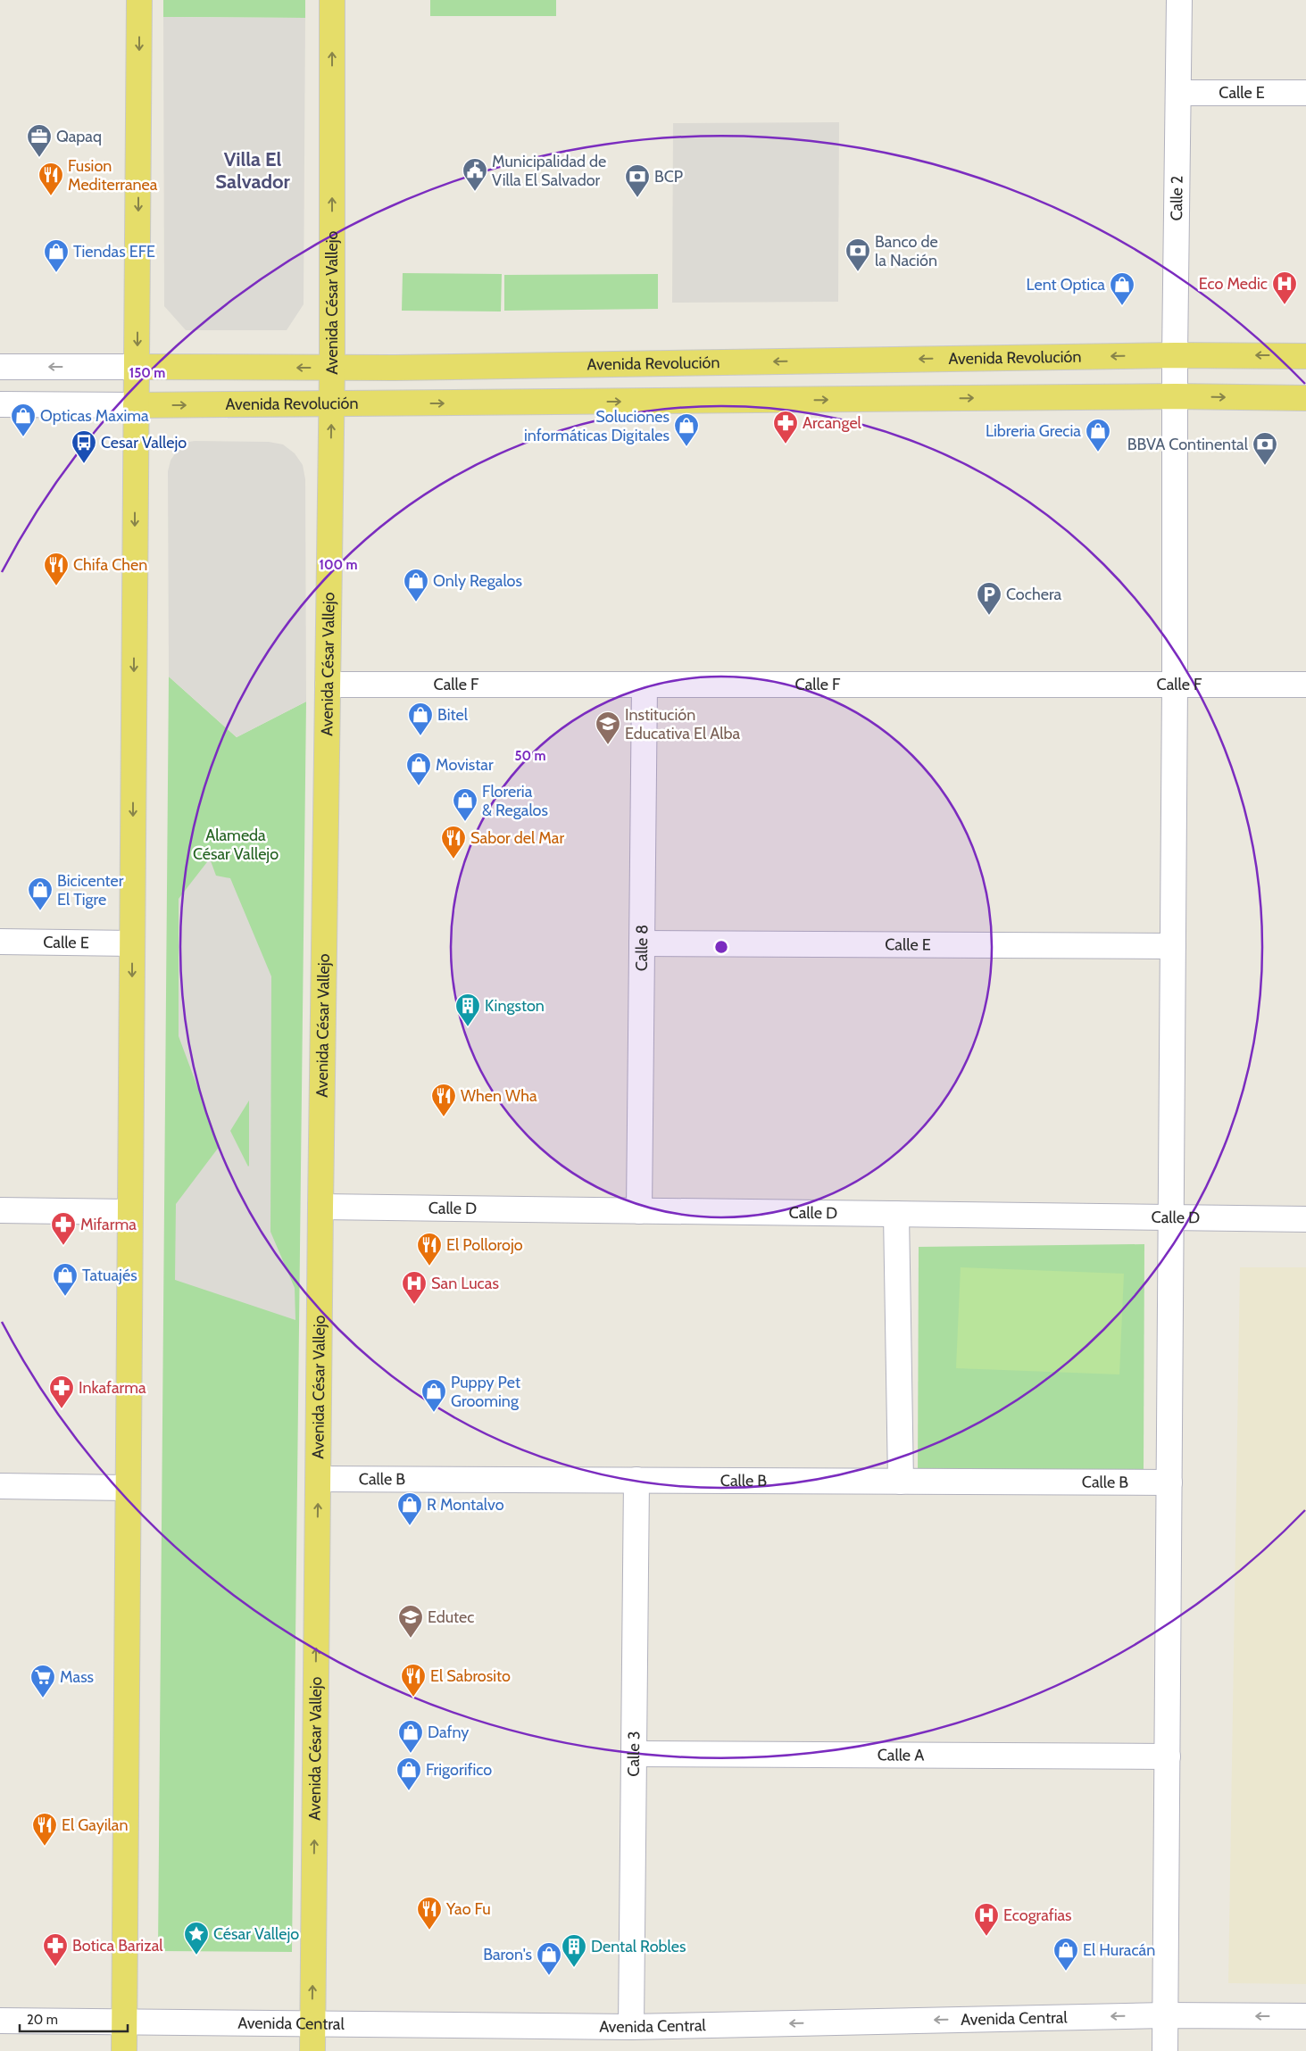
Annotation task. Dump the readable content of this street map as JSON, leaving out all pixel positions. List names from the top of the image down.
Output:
{
  "streets": {
    "main road": ["Avenida César Vallejo", "Avenida Revolución"],
    "street": [
      "Calle E",
      "Calle 2",
      "Calle F",
      "Calle 8",
      "Calle D",
      "Calle B",
      "Calle 3",
      "Calle A",
      "Avenida Central"
    ]
  },
  "crossings": [
    ["Calle E", "Calle 2"],
    ["Calle E", "Calle 8"],
    ["Calle 2", "Avenida Revolución"],
    ["Calle 2", "Calle F"],
    ["Calle 2", "Calle D"],
    ["Calle 2", "Calle B"],
    ["Calle 2", "Calle A"],
    ["Calle 2", "Avenida Central"],
    ["Avenida César Vallejo", "Avenida Revolución"],
    ["Avenida César Vallejo", "Calle F"],
    ["Avenida César Vallejo", "Calle D"],
    ["Avenida César Vallejo", "Calle B"],
    ["Avenida César Vallejo", "Avenida Central"],
    ["Calle F", "Calle 8"],
    ["Calle 8", "Calle D"],
    ["Calle B", "Calle 3"],
    ["Calle 3", "Calle A"],
    ["Calle 3", "Avenida Central"]
  ],
  "one_way": ["Avenida Central"],
  "districts": ["Villa El Salvador"],
  "parks": ["Alameda César Vallejo"],
  "places": {
    "office": ["Qapaq"],
    "public building": ["Municipalidad de Villa El Salvador"],
    "restaurant": [
      "Fusion Mediterranea",
      "Chifa Chen",
      "Sabor del Mar",
      "When Wha",
      "El Pollorojo",
      "El Sabrosito",
      "El Gayilan",
      "Yao Fu"
    ],
    "bank": ["BCP", "Banco de la Nación", "BBVA Continental"],
    "shop": [
      "Tiendas EFE",
      "Lent Optica",
      "Opticas Maxima",
      "Soluciones informáticas Digitales",
      "Libreria Grecia",
      "Only Regalos",
      "Bitel",
      "Movistar",
      "Floreria & Regalos",
      "Bicicenter El Tigre",
      "Tatuajés",
      "Puppy Pet Grooming",
      "R Montalvo",
      "Dafny",
      "Frigorifico",
      "El Huracán",
      "Baron's"
    ],
    "hospital": ["Eco Medic", "San Lucas", "Ecografias"],
    "pharmacy": [
      "Arcangel",
      "Mifarma",
      "Inkafarma",
      "Botica Barizal"
    ],
    "bus stop": ["Cesar Vallejo"],
    "parking": ["Cochera"],
    "school or university": ["Institución Educativa El Alba", "Edutec"],
    "building": ["Kingston", "Dental Robles"],
    "supermarket": ["Mass"],
    "place": ["César Vallejo"]
  },
  "scale_bar": "20 m",
  "rings": ["150 m", "100 m", "50 m"]
}
